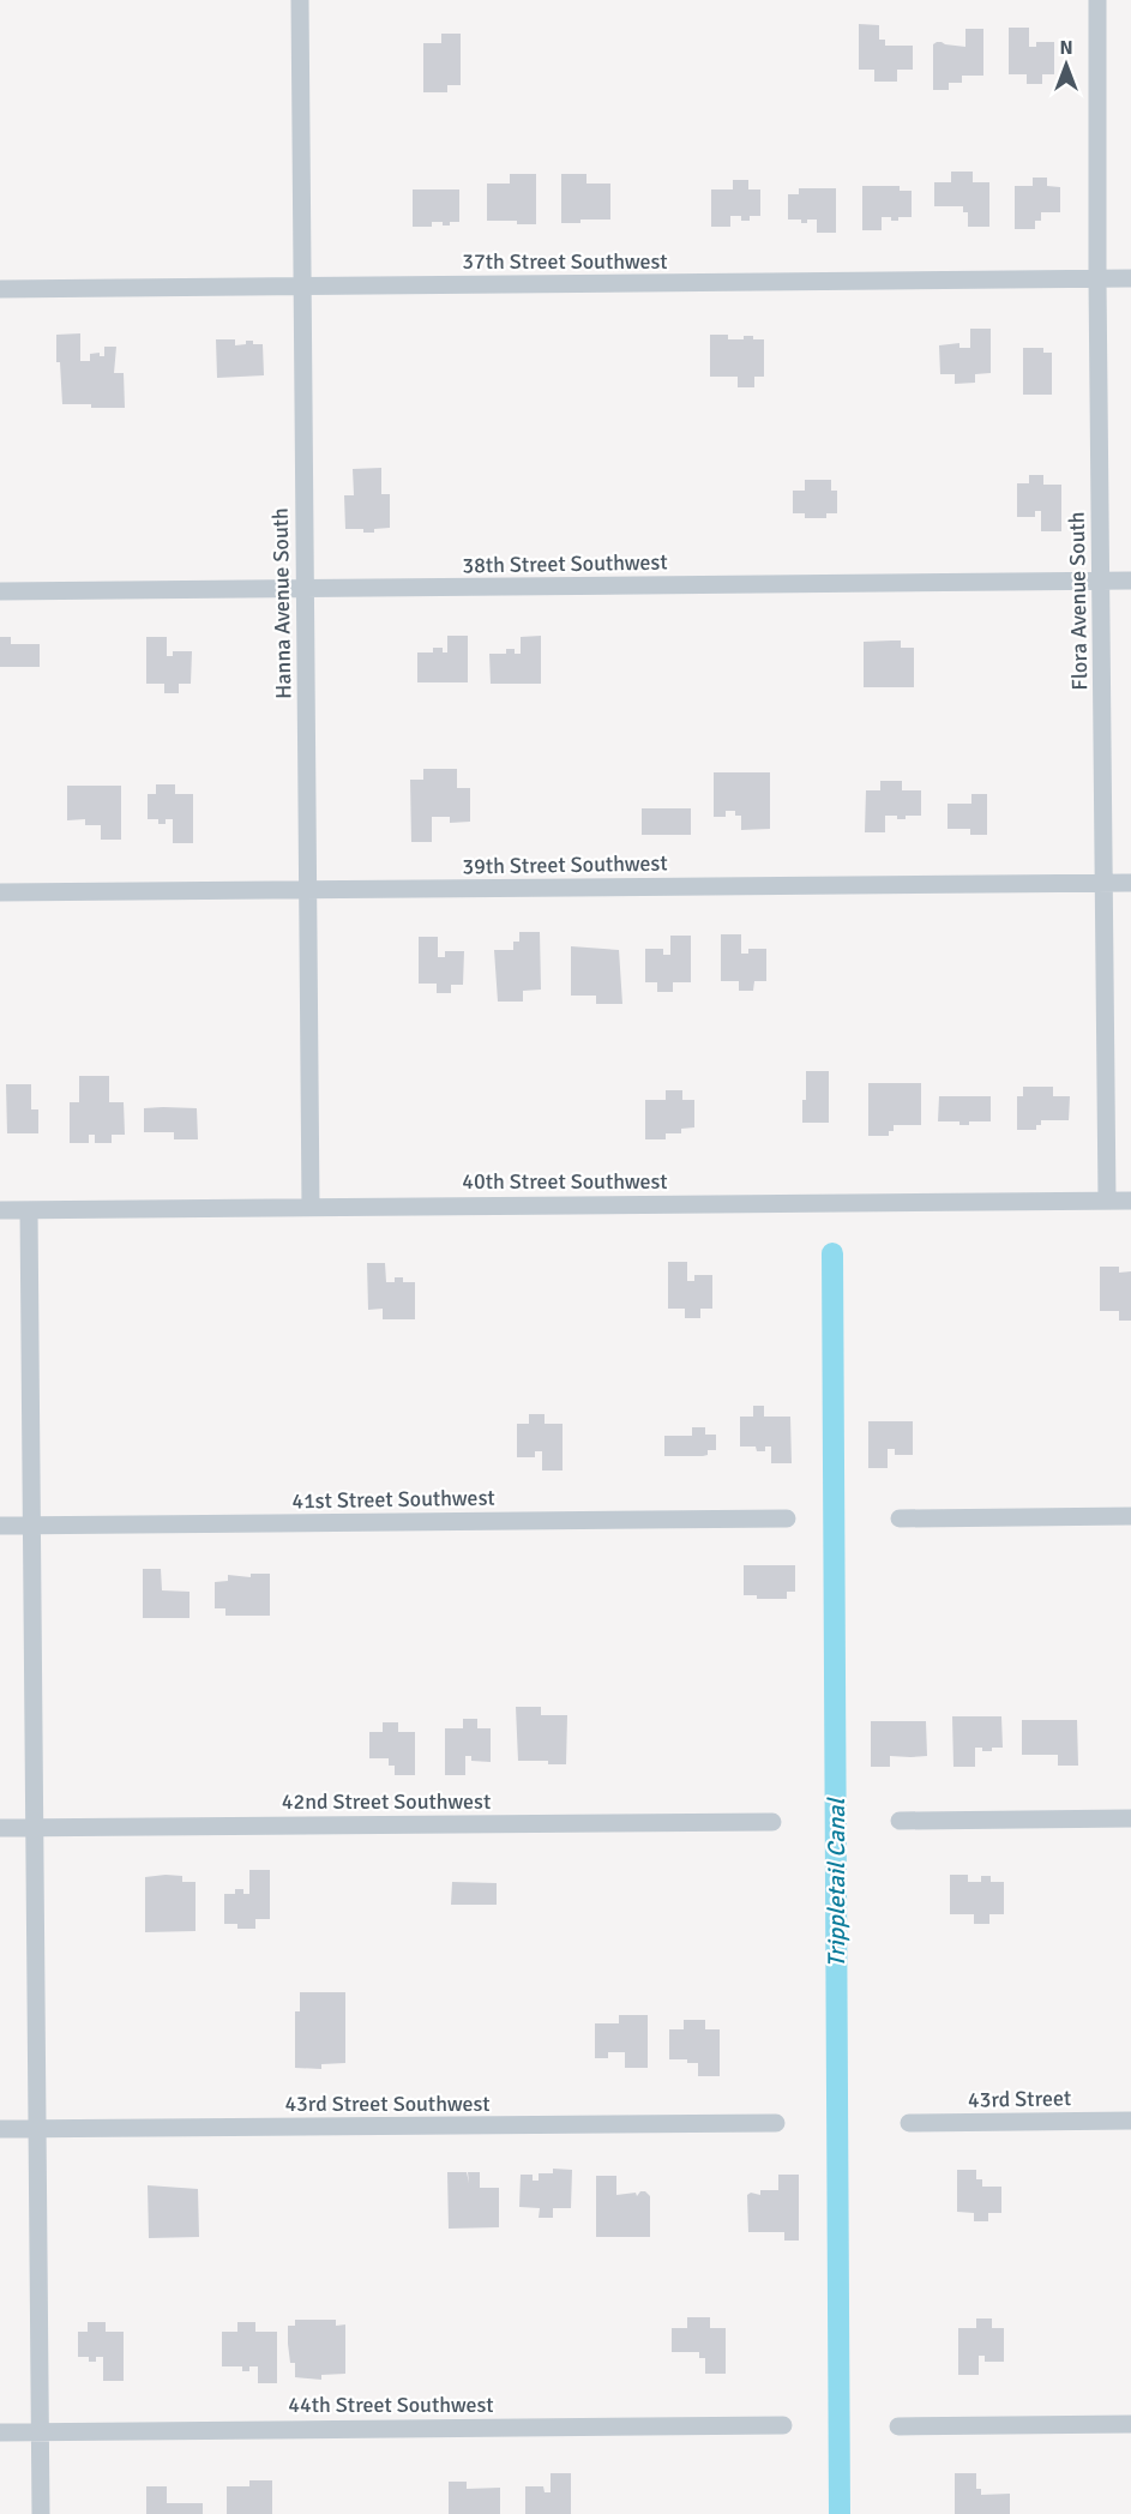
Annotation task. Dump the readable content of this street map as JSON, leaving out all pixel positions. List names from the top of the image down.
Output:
{
  "streets": {
    "street": [
      "37th Street Southwest",
      "38th Street Southwest",
      "Flora Avenue South",
      "Hanna Avenue South",
      "39th Street Southwest",
      "40th Street Southwest",
      "41st Street Southwest",
      "42nd Street Southwest",
      "43rd Street",
      "43rd Street Southwest",
      "44th Street Southwest"
    ]
  },
  "crossings": [
    ["37th Street Southwest", "Flora Avenue South"],
    ["37th Street Southwest", "Hanna Avenue South"],
    ["38th Street Southwest", "Flora Avenue South"],
    ["38th Street Southwest", "Hanna Avenue South"],
    ["Flora Avenue South", "39th Street Southwest"],
    ["Flora Avenue South", "40th Street Southwest"],
    ["Hanna Avenue South", "39th Street Southwest"],
    ["Hanna Avenue South", "40th Street Southwest"]
  ],
  "water": ["Trippletail Canal"],
  "north": "top"
}
